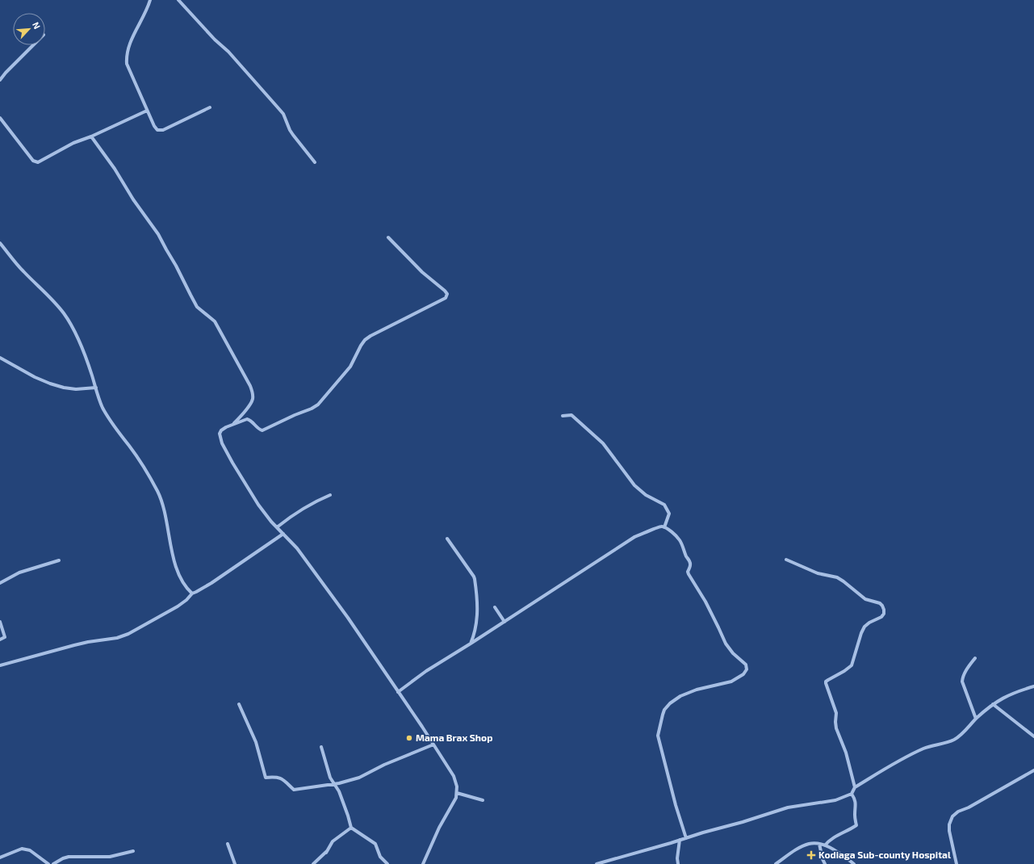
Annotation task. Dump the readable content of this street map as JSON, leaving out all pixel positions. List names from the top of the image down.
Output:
{
  "places": {
    "other": ["Mama Brax Shop"],
    "health": ["Kodiaga Sub-county Hospital"]
  },
  "north": "top right"
}
